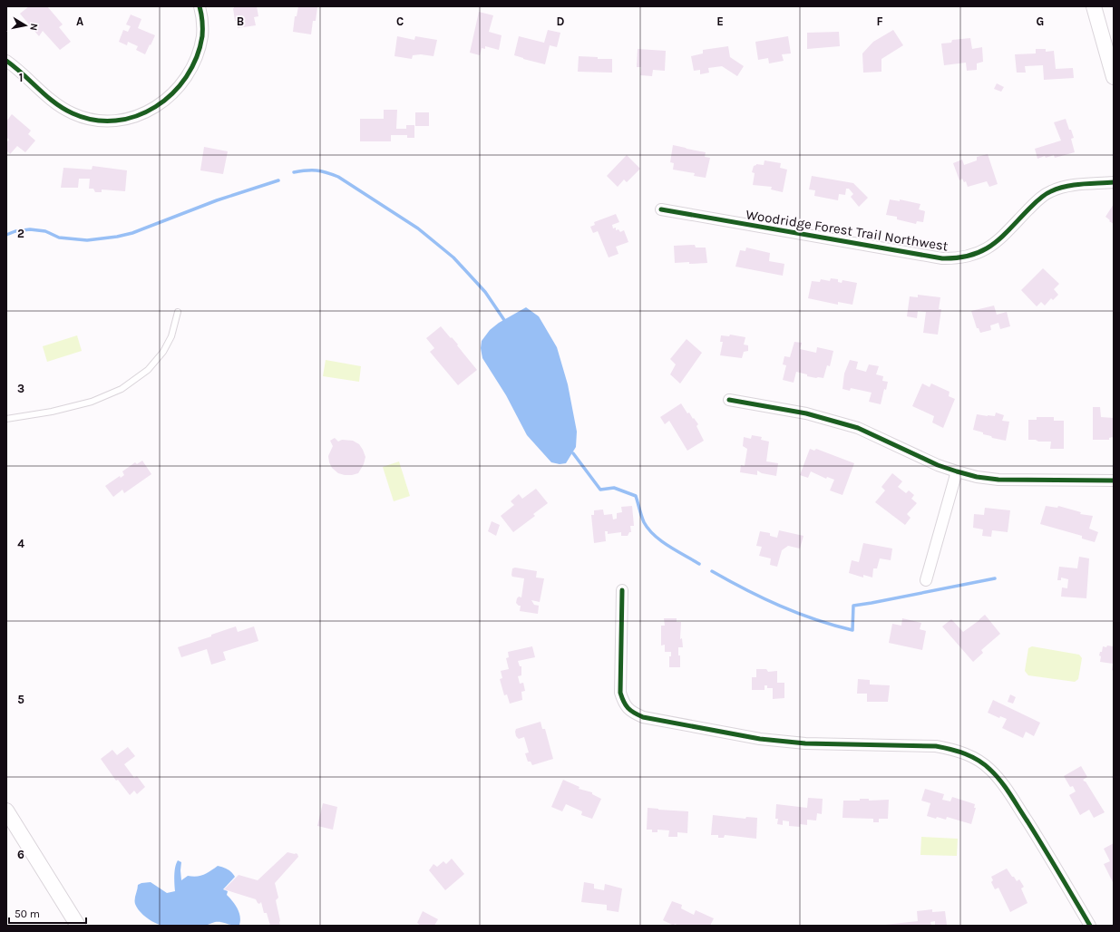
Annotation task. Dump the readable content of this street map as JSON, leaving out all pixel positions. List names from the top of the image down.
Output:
{
  "streets": {
    "street": ["Woodridge Forest Trail Northwest"]
  },
  "scale_bar": "50 m",
  "north": "right",
  "grid": {
    "columns": [
      "A",
      "B",
      "C",
      "D",
      "E",
      "F",
      "G"
    ],
    "rows": [
      "1",
      "2",
      "3",
      "4",
      "5",
      "6"
    ]
  }
}
